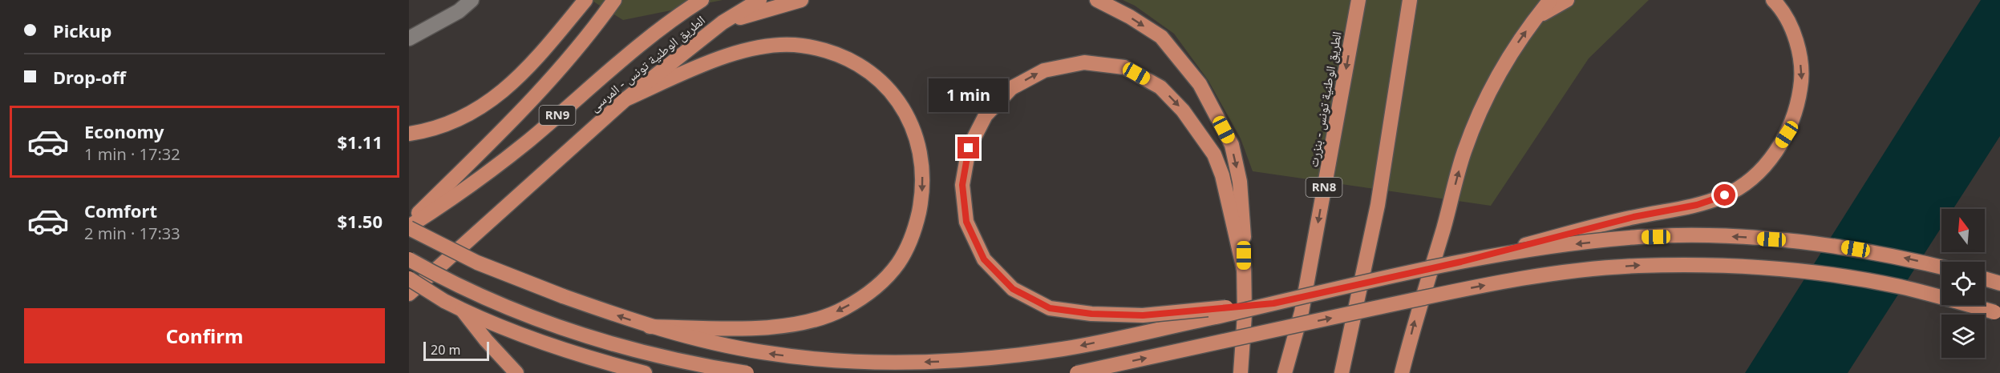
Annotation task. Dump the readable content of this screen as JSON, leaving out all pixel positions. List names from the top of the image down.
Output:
{
  "streets": {
    "highway": [
      "الطريق الوطنية تونس - المرسى",
      "الطريق الوطنية تونس - بنزرت",
      "RN9",
      "RN8"
    ]
  },
  "scale_bar": "20 m",
  "north": "top",
  "page": {
    "banner": ["Pickup", "Drop-off"],
    "bubble": "1 min",
    "list": [
      {
        "name": "Economy",
        "note": "1 min · 17:32",
        "value": "$1.11"
      },
      {
        "name": "Comfort",
        "note": "2 min · 17:33",
        "value": "$1.50"
      }
    ],
    "buttons": "Confirm",
    "scale": "20 m"
  }
}
